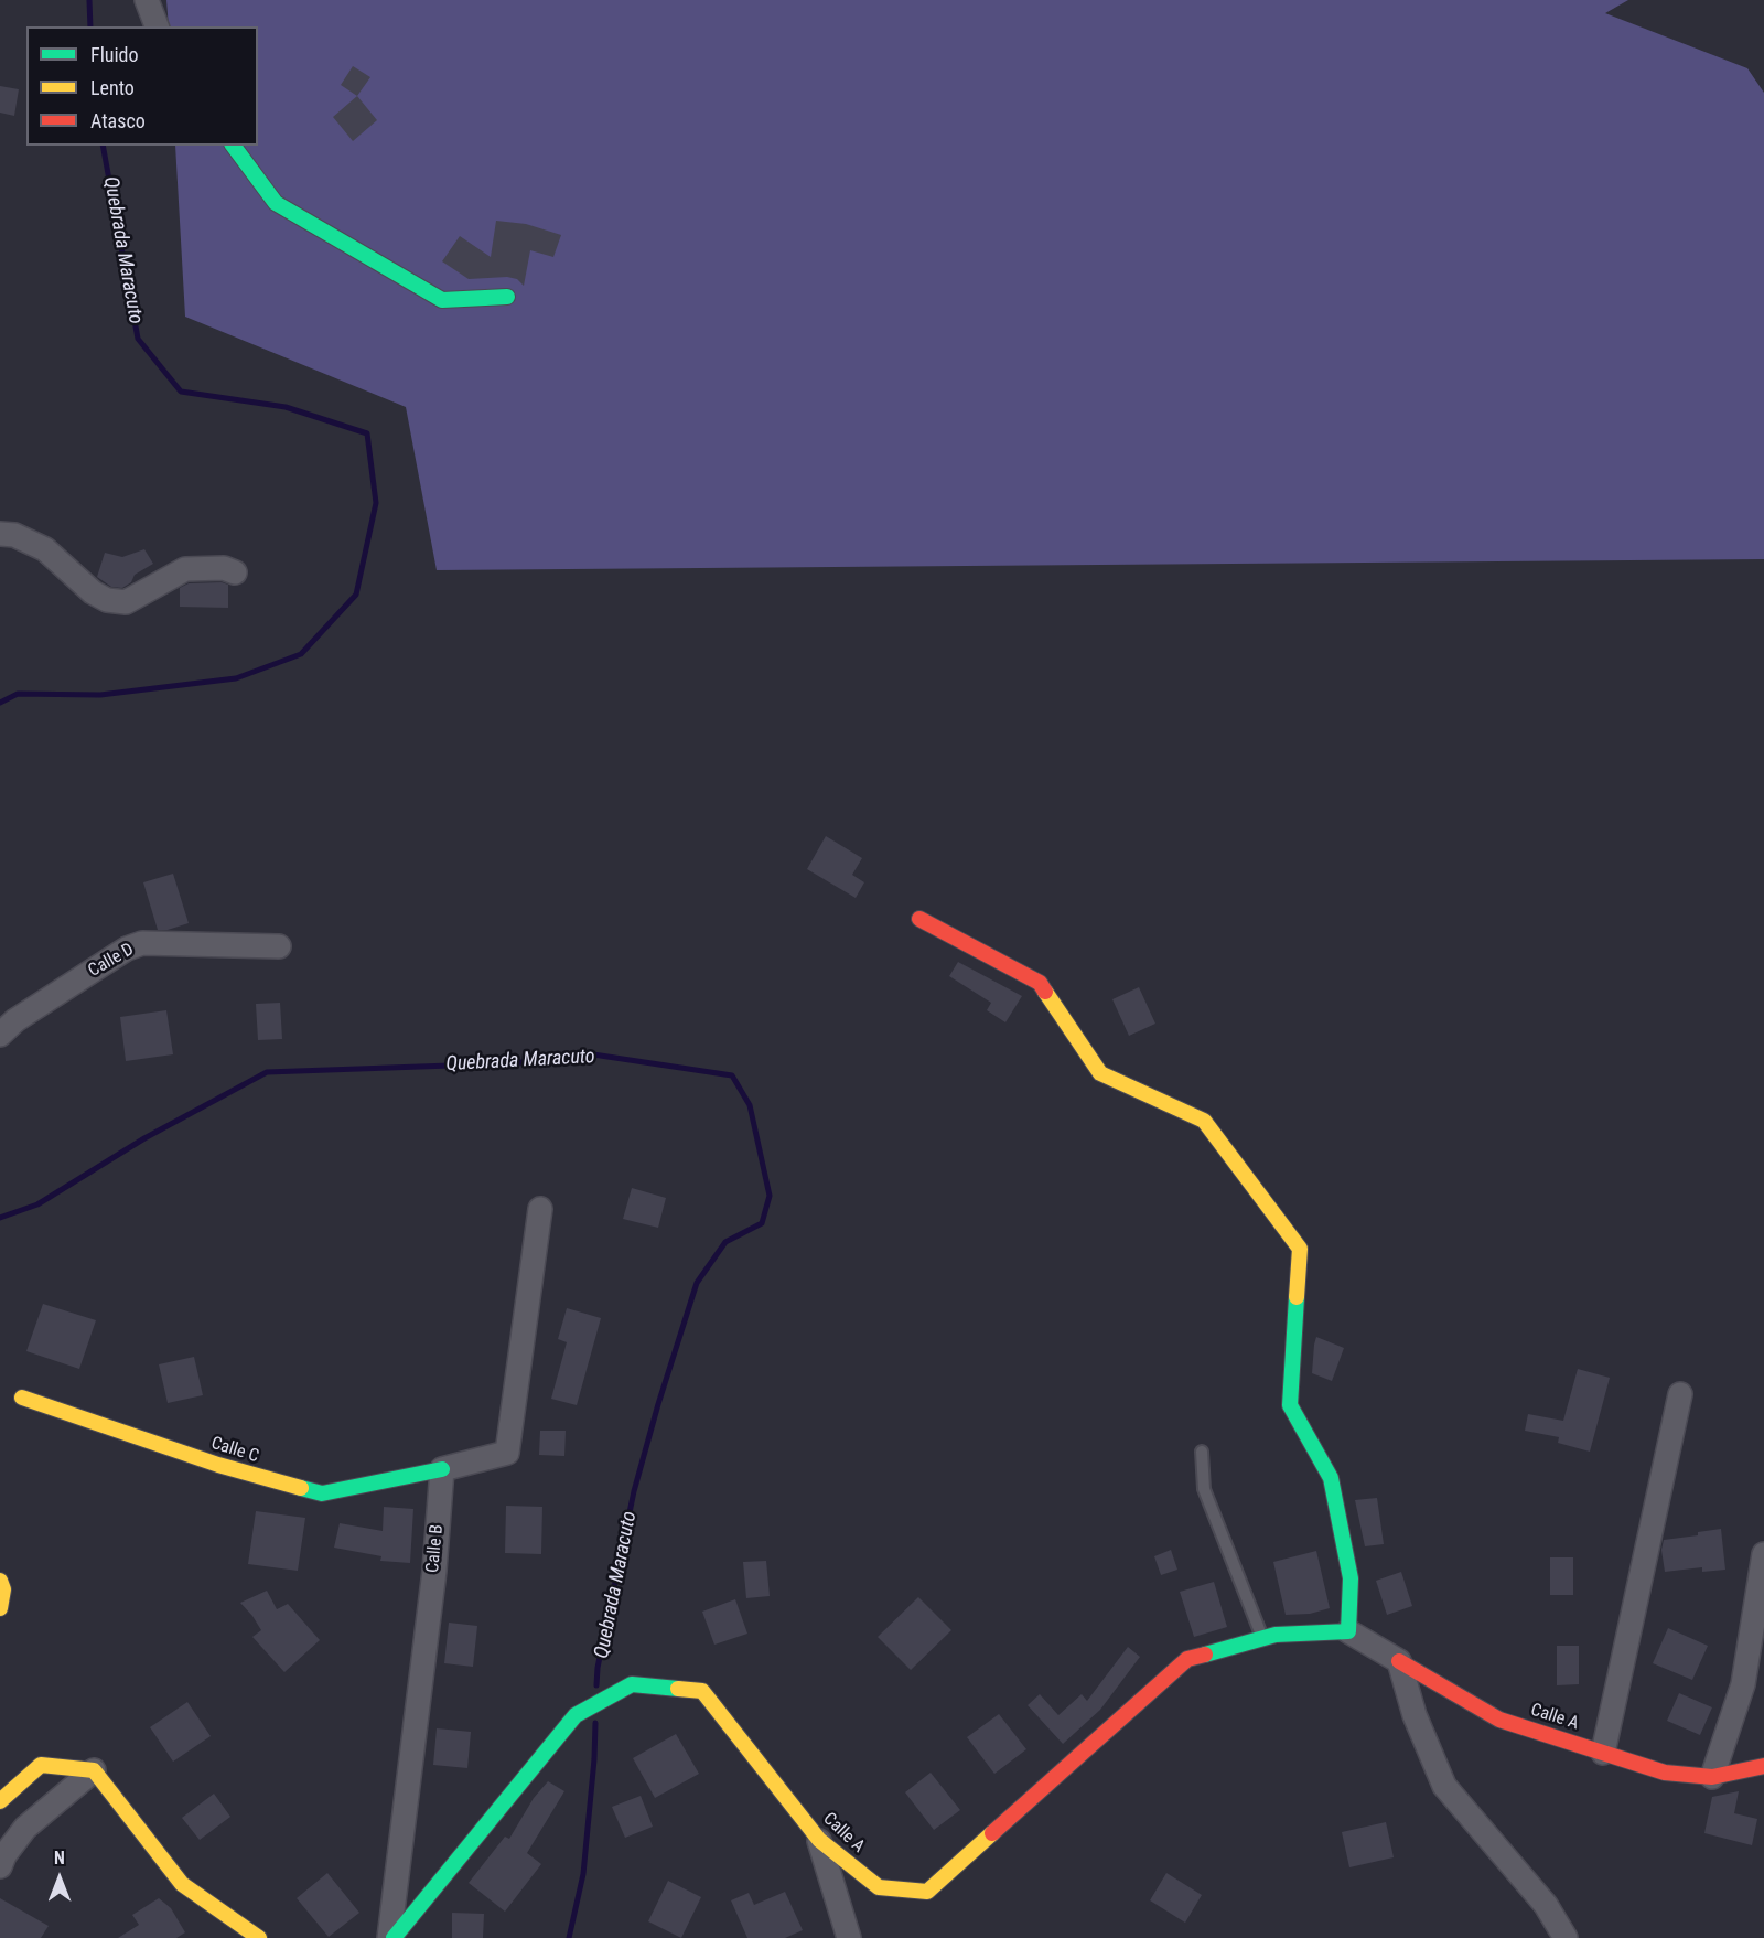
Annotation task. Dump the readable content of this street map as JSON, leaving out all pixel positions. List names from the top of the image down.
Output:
{
  "streets": {
    "street": [
      "Calle D",
      "Calle C",
      "Calle B",
      "Calle A"
    ]
  },
  "crossings": [
    ["Calle C", "Calle B"],
    ["Calle B", "Calle A"]
  ],
  "water": ["Quebrada Maracuto"],
  "legend": ["Fluido", "Lento", "Atasco"],
  "north": "top"
}
